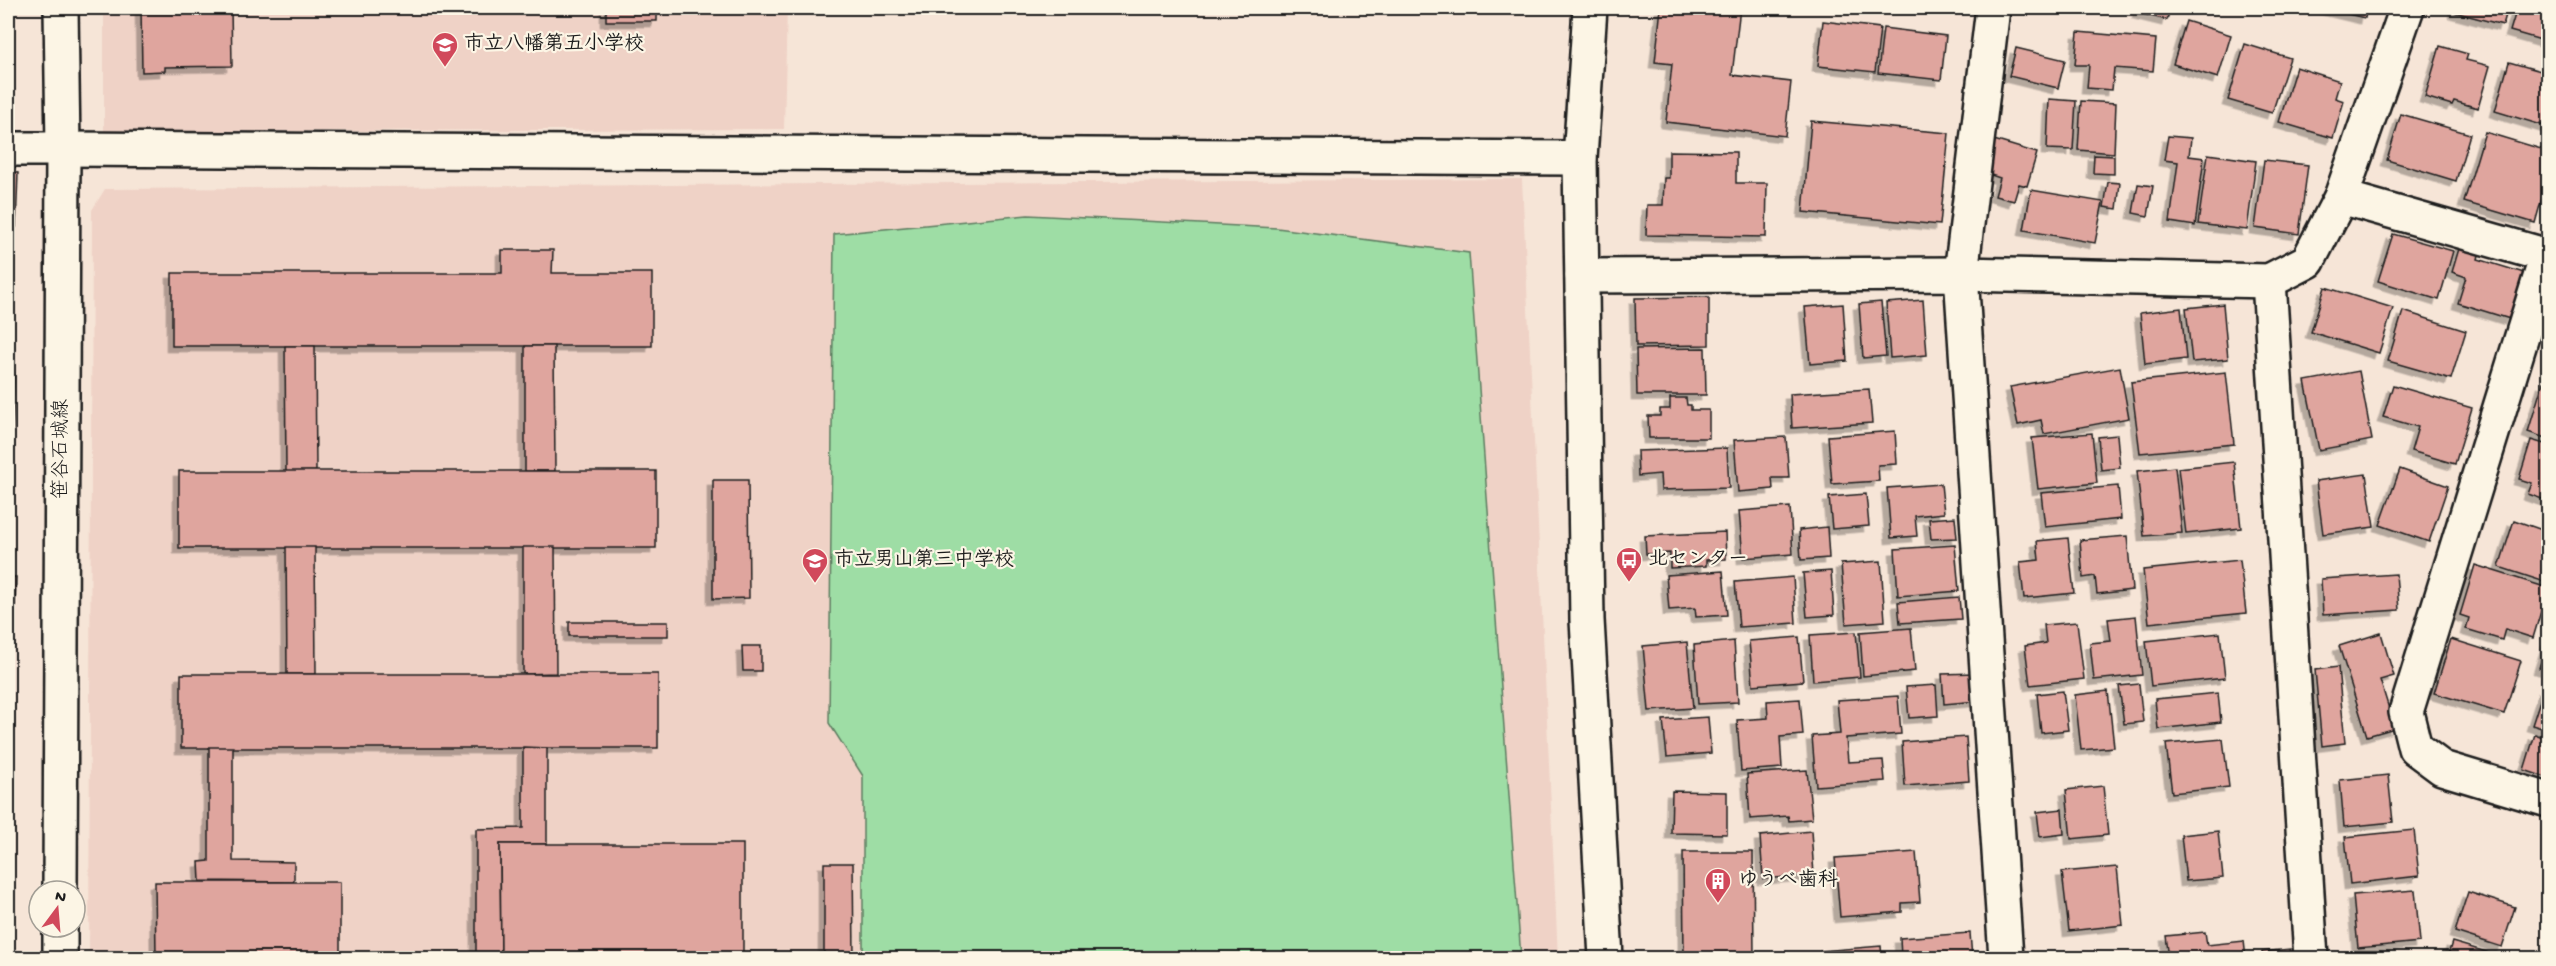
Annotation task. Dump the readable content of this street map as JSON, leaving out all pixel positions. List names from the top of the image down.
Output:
{
  "streets": {
    "street": ["笹谷石城線"]
  },
  "places": {
    "school or university": ["市立八幡第五小学校", "市立男山第三中学校"],
    "bus stop": ["北センター"],
    "building": ["ゆうべ歯科"]
  },
  "north": "top"
}
